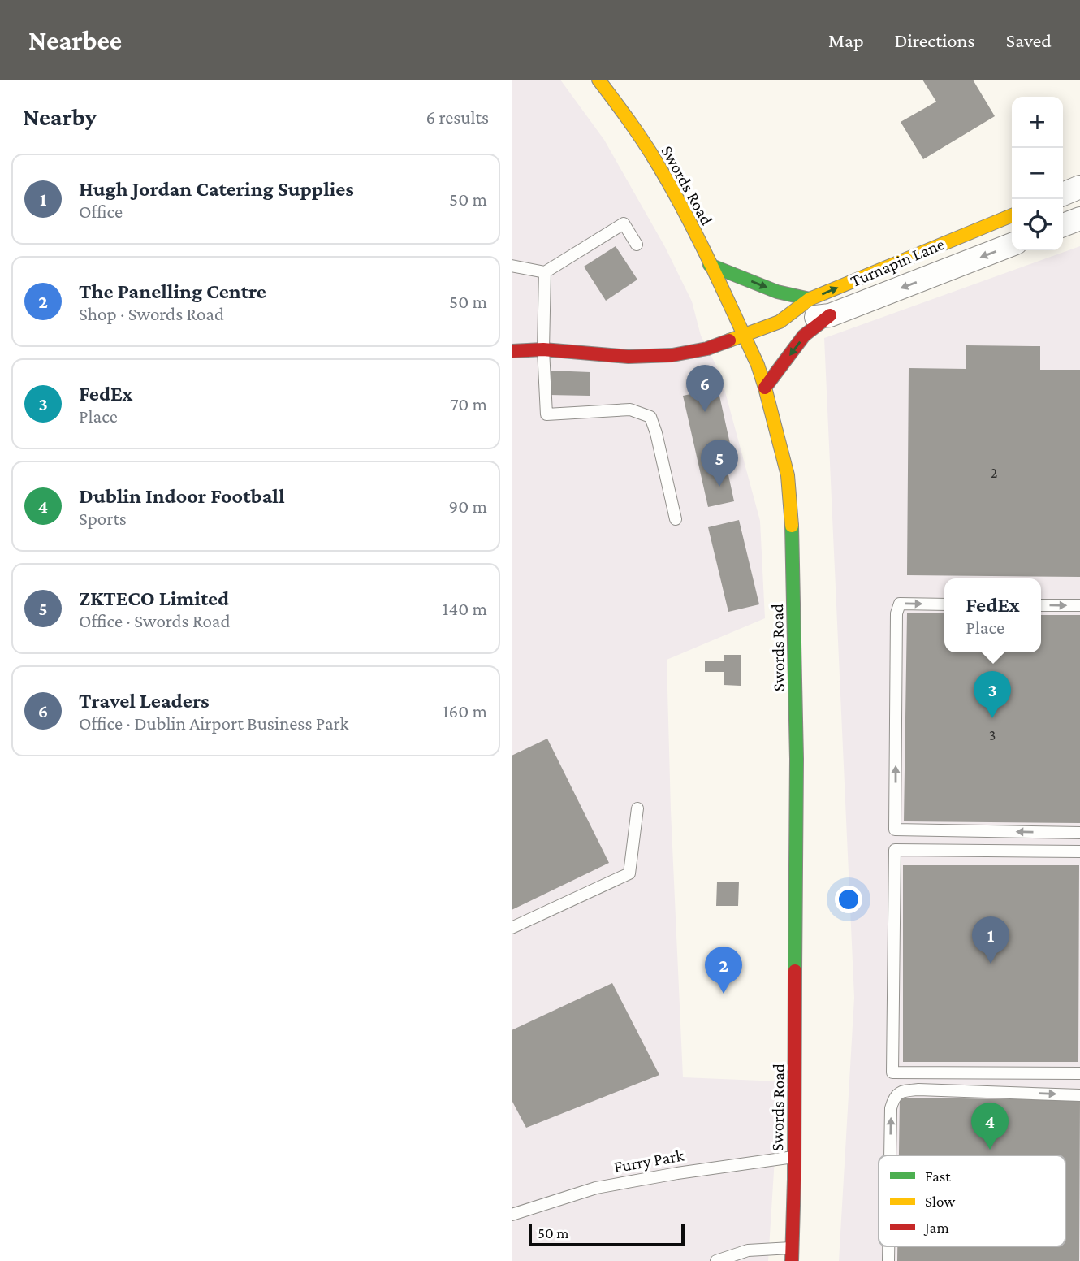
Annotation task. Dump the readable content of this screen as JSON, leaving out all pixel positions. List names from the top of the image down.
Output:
{
  "streets": {
    "main road": ["Swords Road", "Turnapin Lane"],
    "lane": ["Furry Park"]
  },
  "crossings": [
    ["Swords Road", "Turnapin Lane"],
    ["Swords Road", "Furry Park"]
  ],
  "house_numbers": ["2", "3"],
  "legend": ["Fast", "Slow", "Jam"],
  "scale_bar": "50 m",
  "page": {
    "header": "Nearbee",
    "nav": ["Map", "Directions", "Saved"],
    "heading": ["Nearby", "6 results"],
    "map_buttons": ["+", "−"],
    "list": [
      {
        "mark": "1",
        "name": "Hugh Jordan Catering Supplies",
        "note": "Office",
        "value": "50 m"
      },
      {
        "mark": "2",
        "name": "The Panelling Centre",
        "note": "Shop · Swords Road",
        "value": "50 m"
      },
      {
        "mark": "3",
        "name": "FedEx",
        "note": "Place",
        "value": "70 m"
      },
      {
        "mark": "4",
        "name": "Dublin Indoor Football",
        "note": "Sports",
        "value": "90 m"
      },
      {
        "mark": "5",
        "name": "ZKTECO Limited",
        "note": "Office · Swords Road",
        "value": "140 m"
      },
      {
        "mark": "6",
        "name": "Travel Leaders",
        "note": "Office · Dublin Airport Business Park",
        "value": "160 m"
      }
    ],
    "pins": [
      "6",
      "5",
      "3",
      "1",
      "2",
      "4"
    ],
    "popup": ["FedEx", "Place"],
    "scale": "50 m"
  }
}
